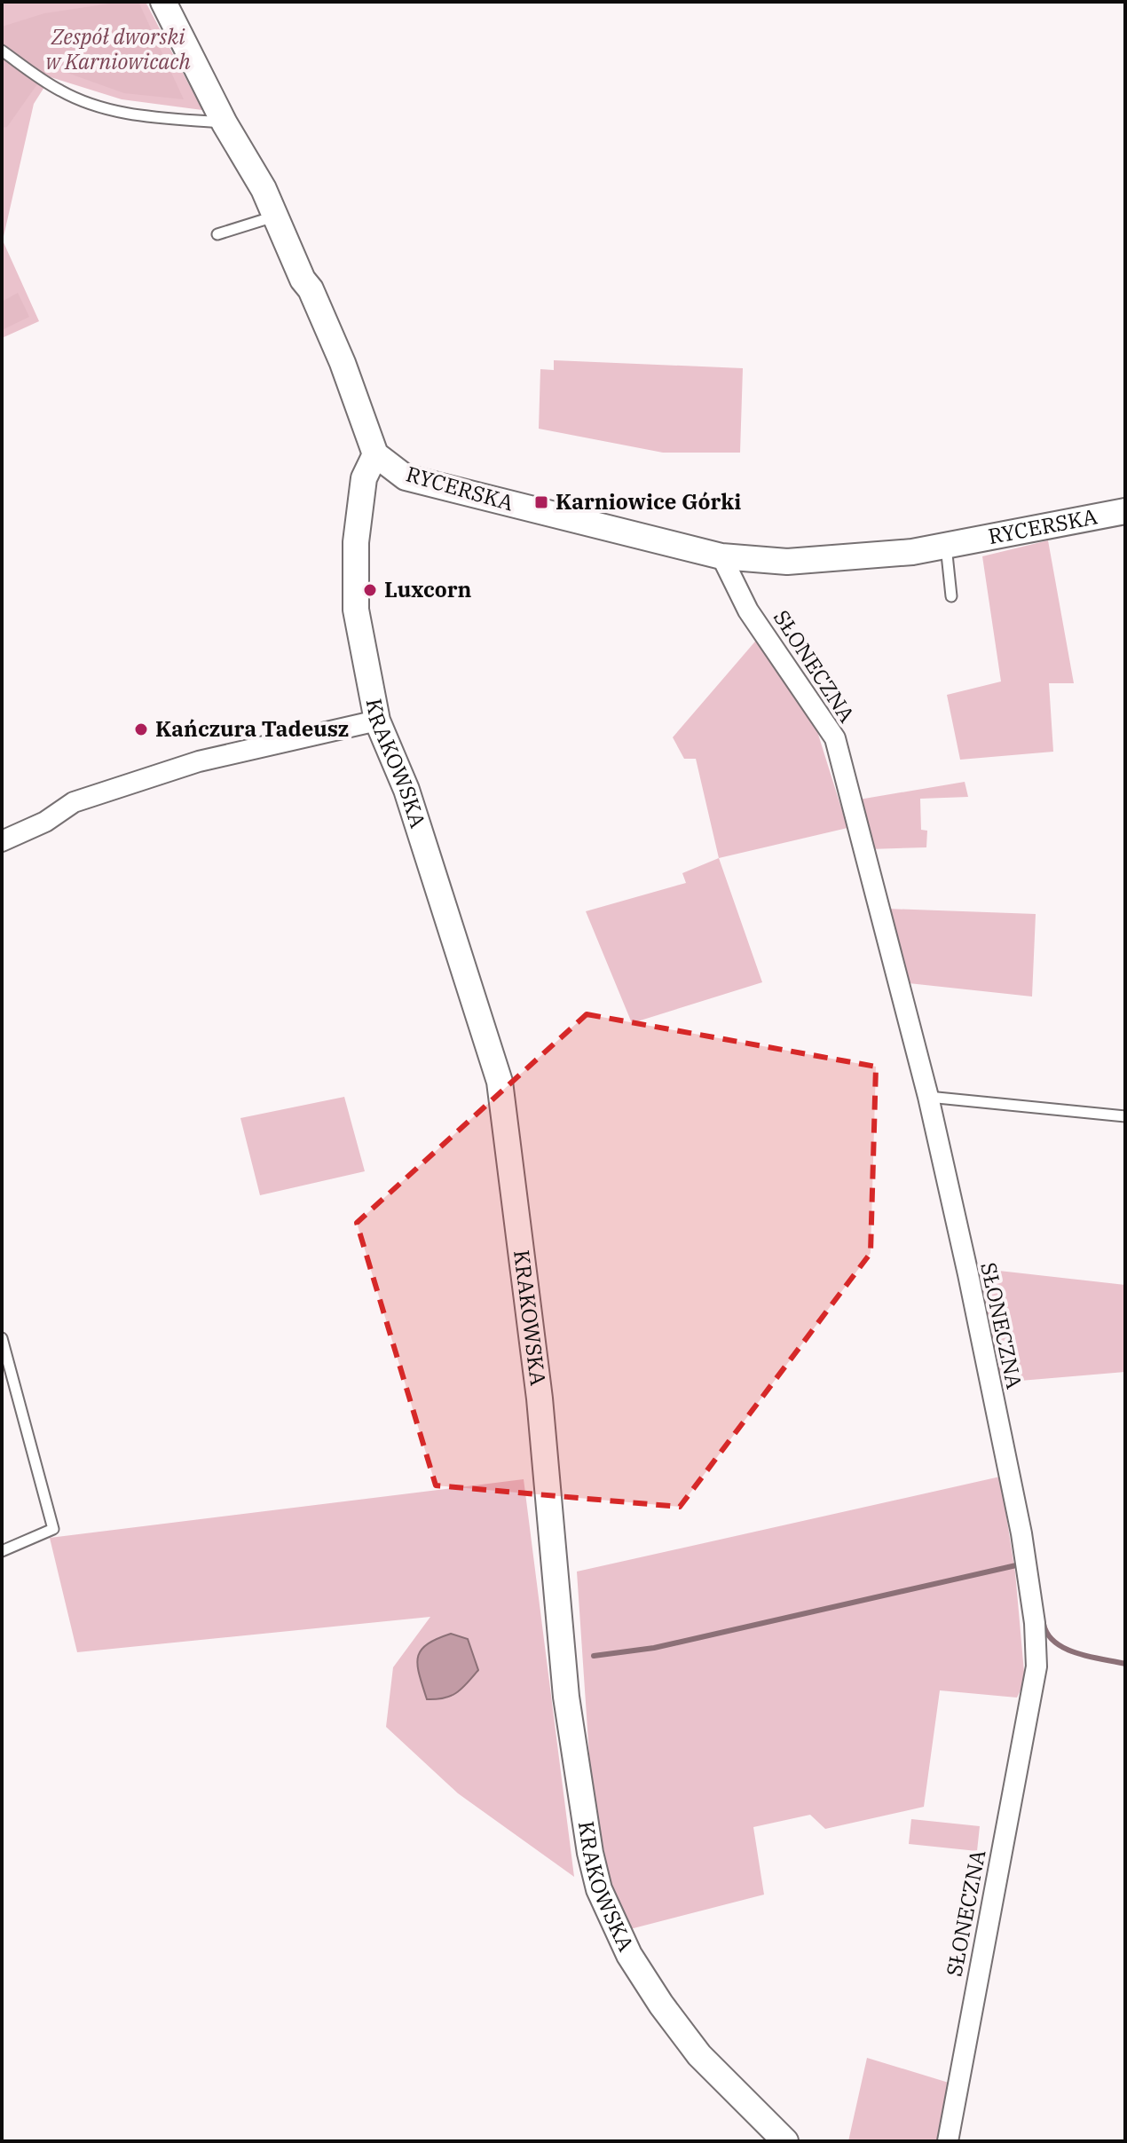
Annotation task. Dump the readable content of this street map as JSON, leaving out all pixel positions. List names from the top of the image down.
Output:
{
  "streets": {
    "street": ["RYCERSKA", "SŁONECZNA", "KRAKOWSKA"]
  },
  "crossings": [
    ["RYCERSKA", "SŁONECZNA"],
    ["RYCERSKA", "KRAKOWSKA"]
  ],
  "parks": ["Zespół dworski w Karniowicach"],
  "places": {
    "transit": ["Karniowice Górki"],
    "other": ["Luxcorn", "Kańczura Tadeusz"]
  }
}
